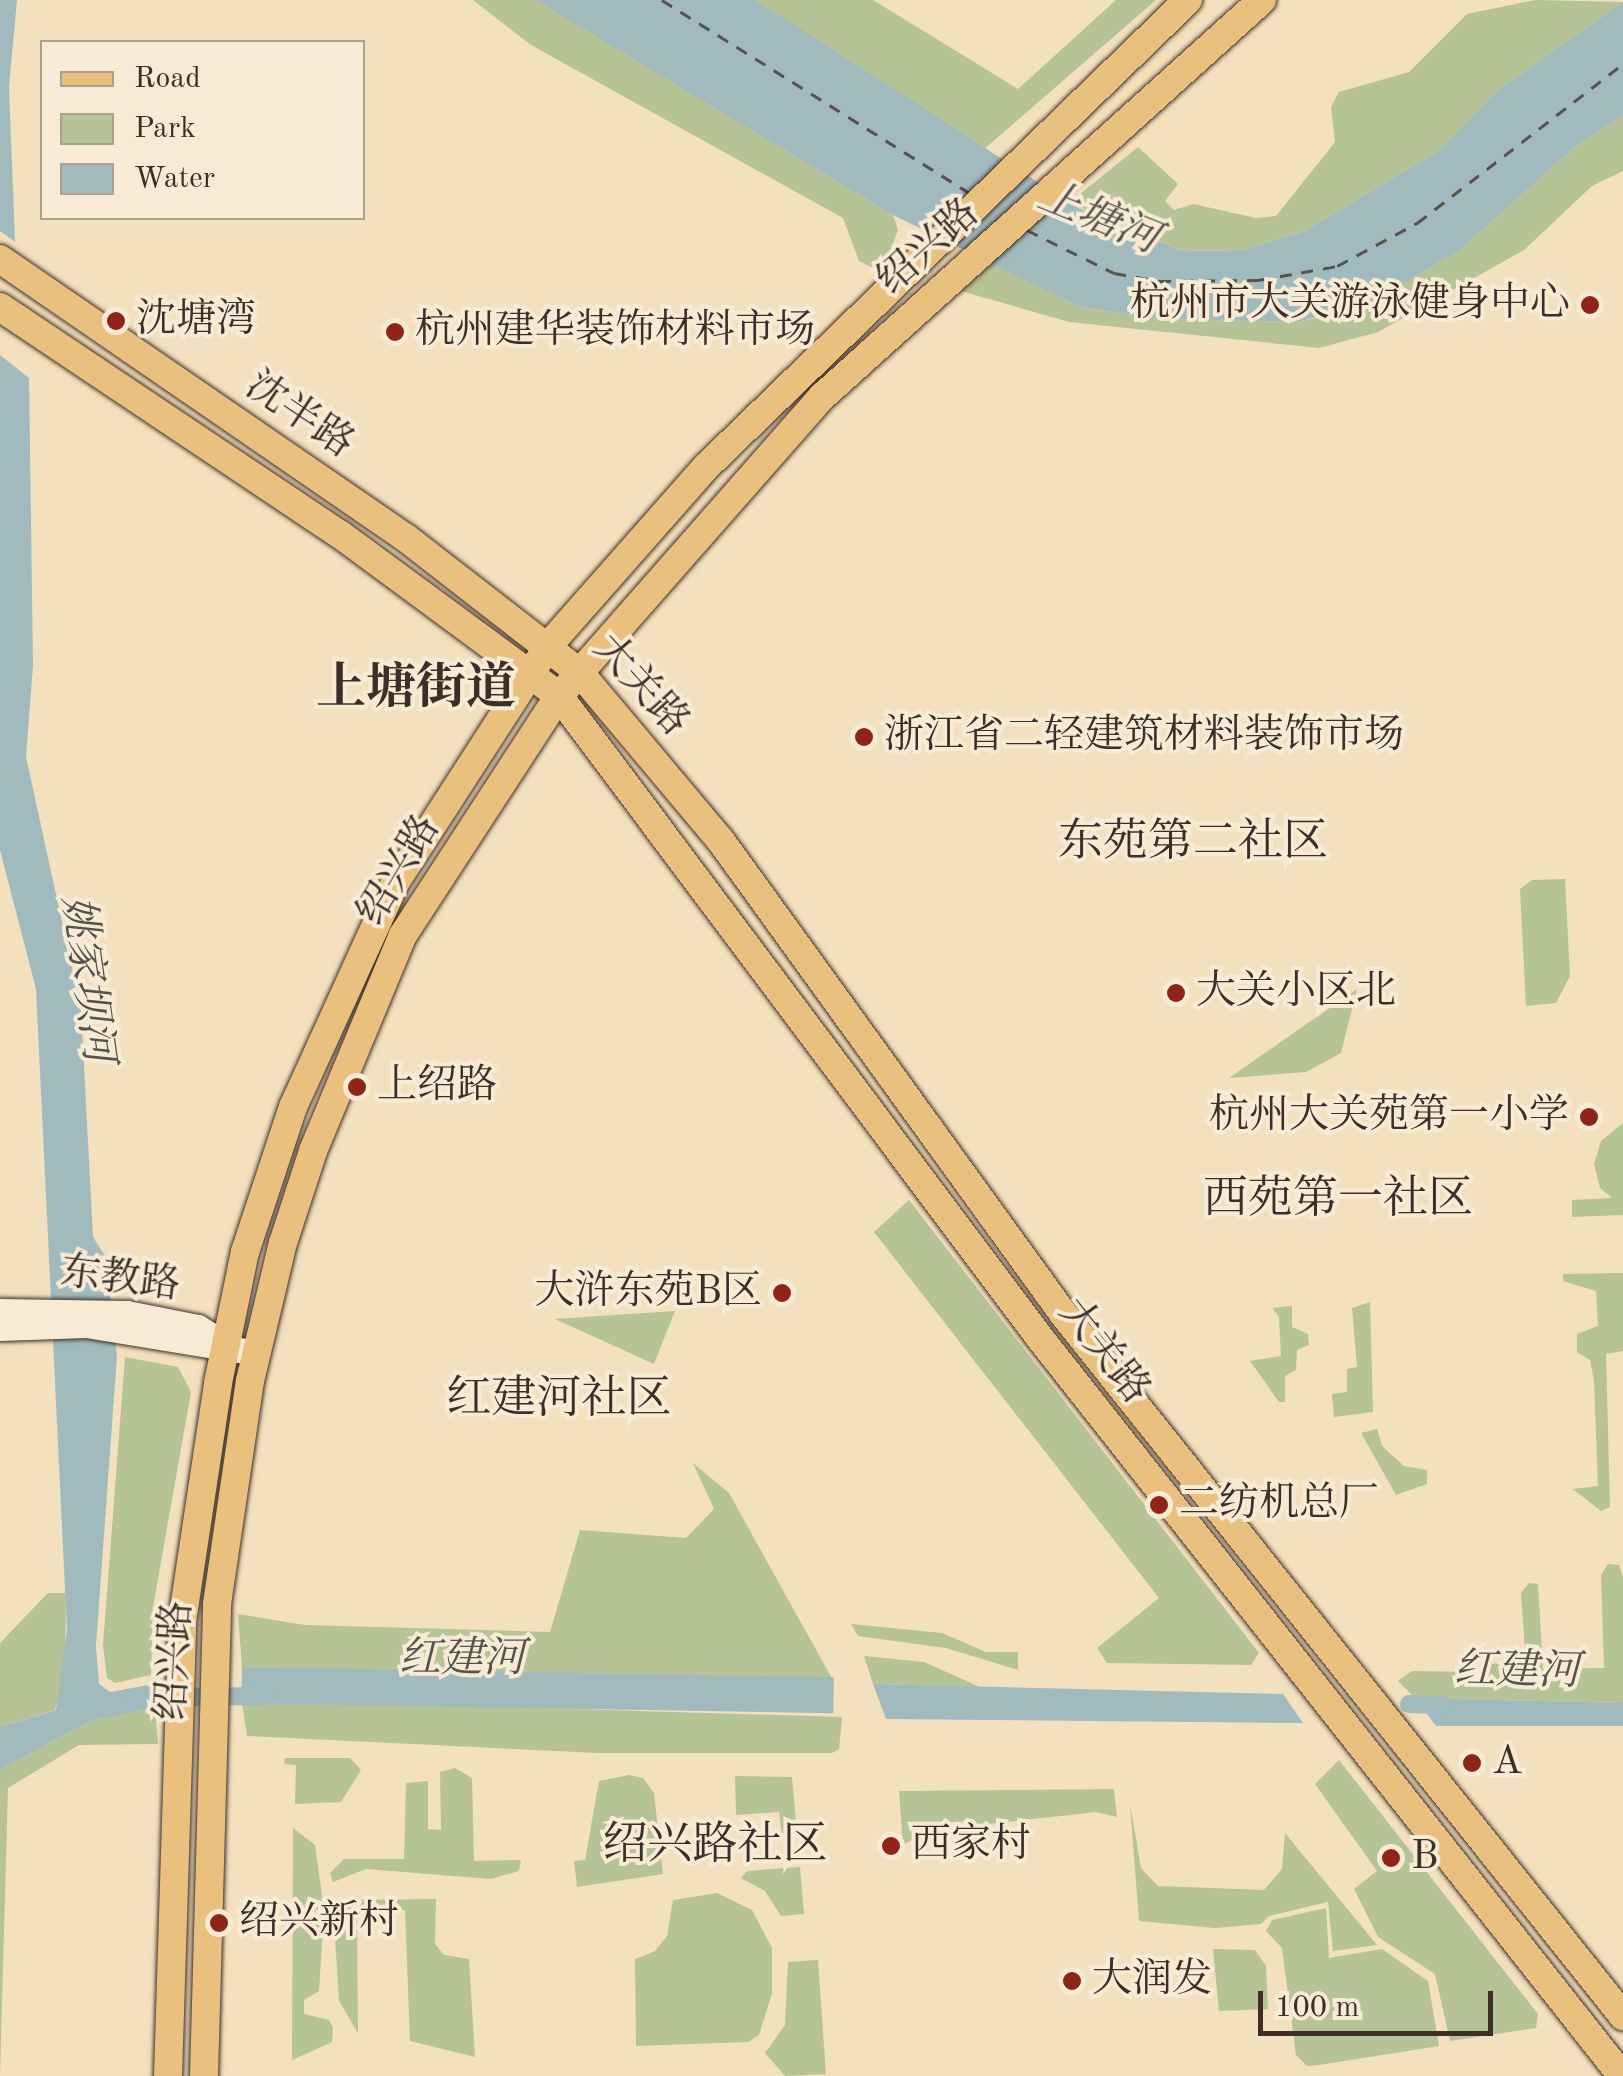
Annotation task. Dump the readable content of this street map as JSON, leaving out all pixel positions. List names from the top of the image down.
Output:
{
  "streets": {
    "main road": ["绍兴路", "沈半路", "大关路"],
    "street": ["东教路"]
  },
  "crossings": [
    ["绍兴路", "沈半路"],
    ["绍兴路", "大关路"],
    ["绍兴路", "东教路"],
    ["沈半路", "大关路"]
  ],
  "districts": [
    "上塘街道",
    "东苑第二社区",
    "西苑第一社区",
    "红建河社区",
    "绍兴路社区"
  ],
  "water": ["上塘河", "姚家坝河", "红建河"],
  "places": [
    "杭州市大关游泳健身中心",
    "沈塘湾",
    "杭州建华装饰材料市场",
    "浙江省二轻建筑材料装饰市场",
    "大关小区北",
    "上绍路",
    "杭州大关苑第一小学",
    "大浒东苑B区",
    "二纺机总厂",
    "A",
    "西家村",
    "B",
    "绍兴新村",
    "大润发"
  ],
  "legend": ["Road", "Park", "Water"],
  "scale_bar": "100 m"
}
